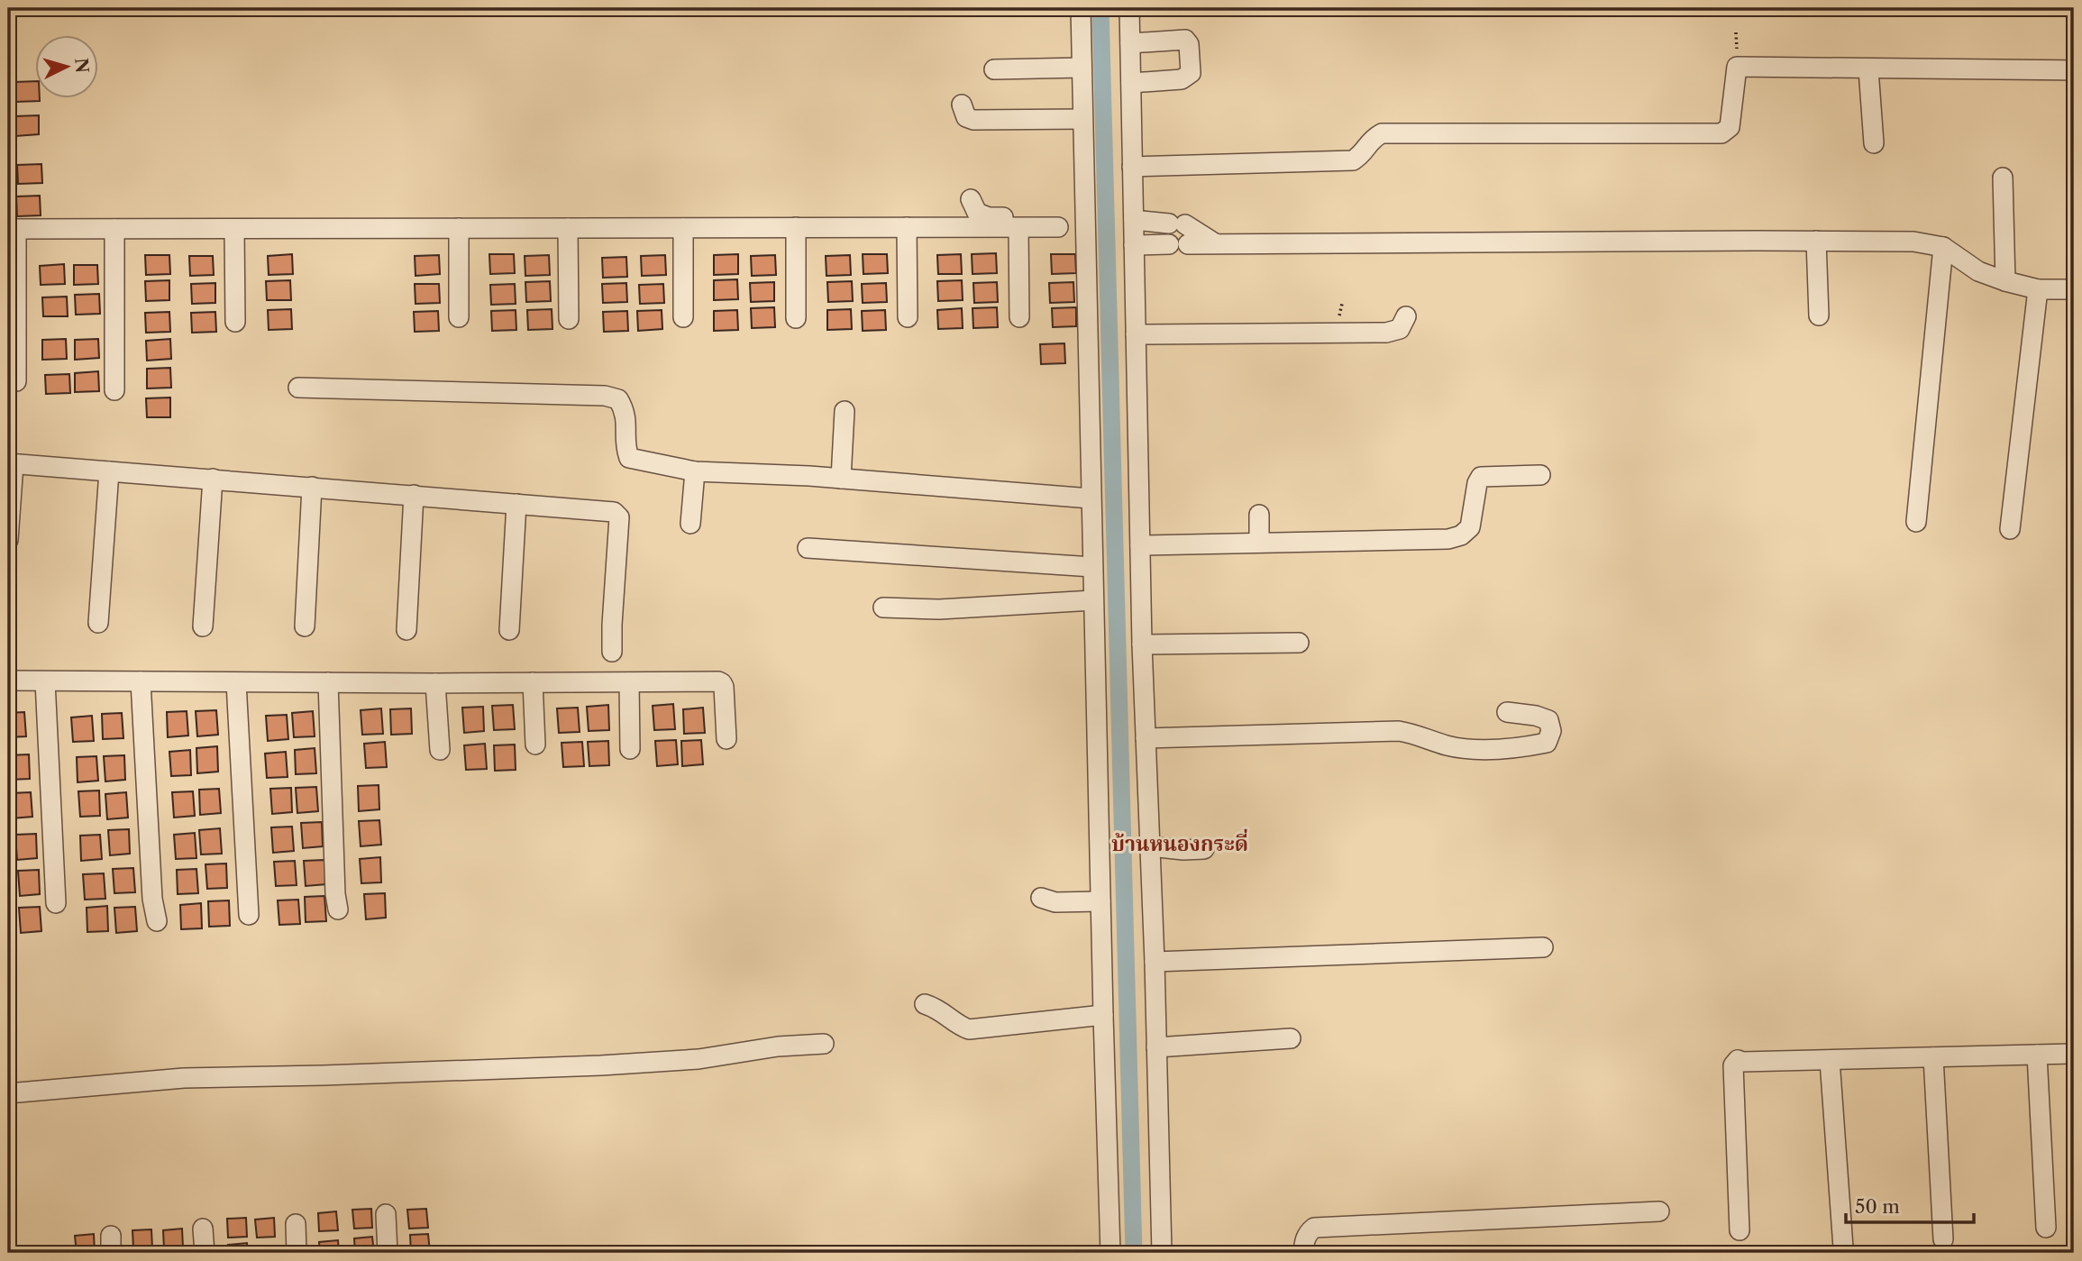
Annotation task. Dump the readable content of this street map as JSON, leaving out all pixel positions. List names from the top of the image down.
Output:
{
  "districts": ["บ้านหนองกระดี่"],
  "scale_bar": "50 m",
  "north": "right"
}
